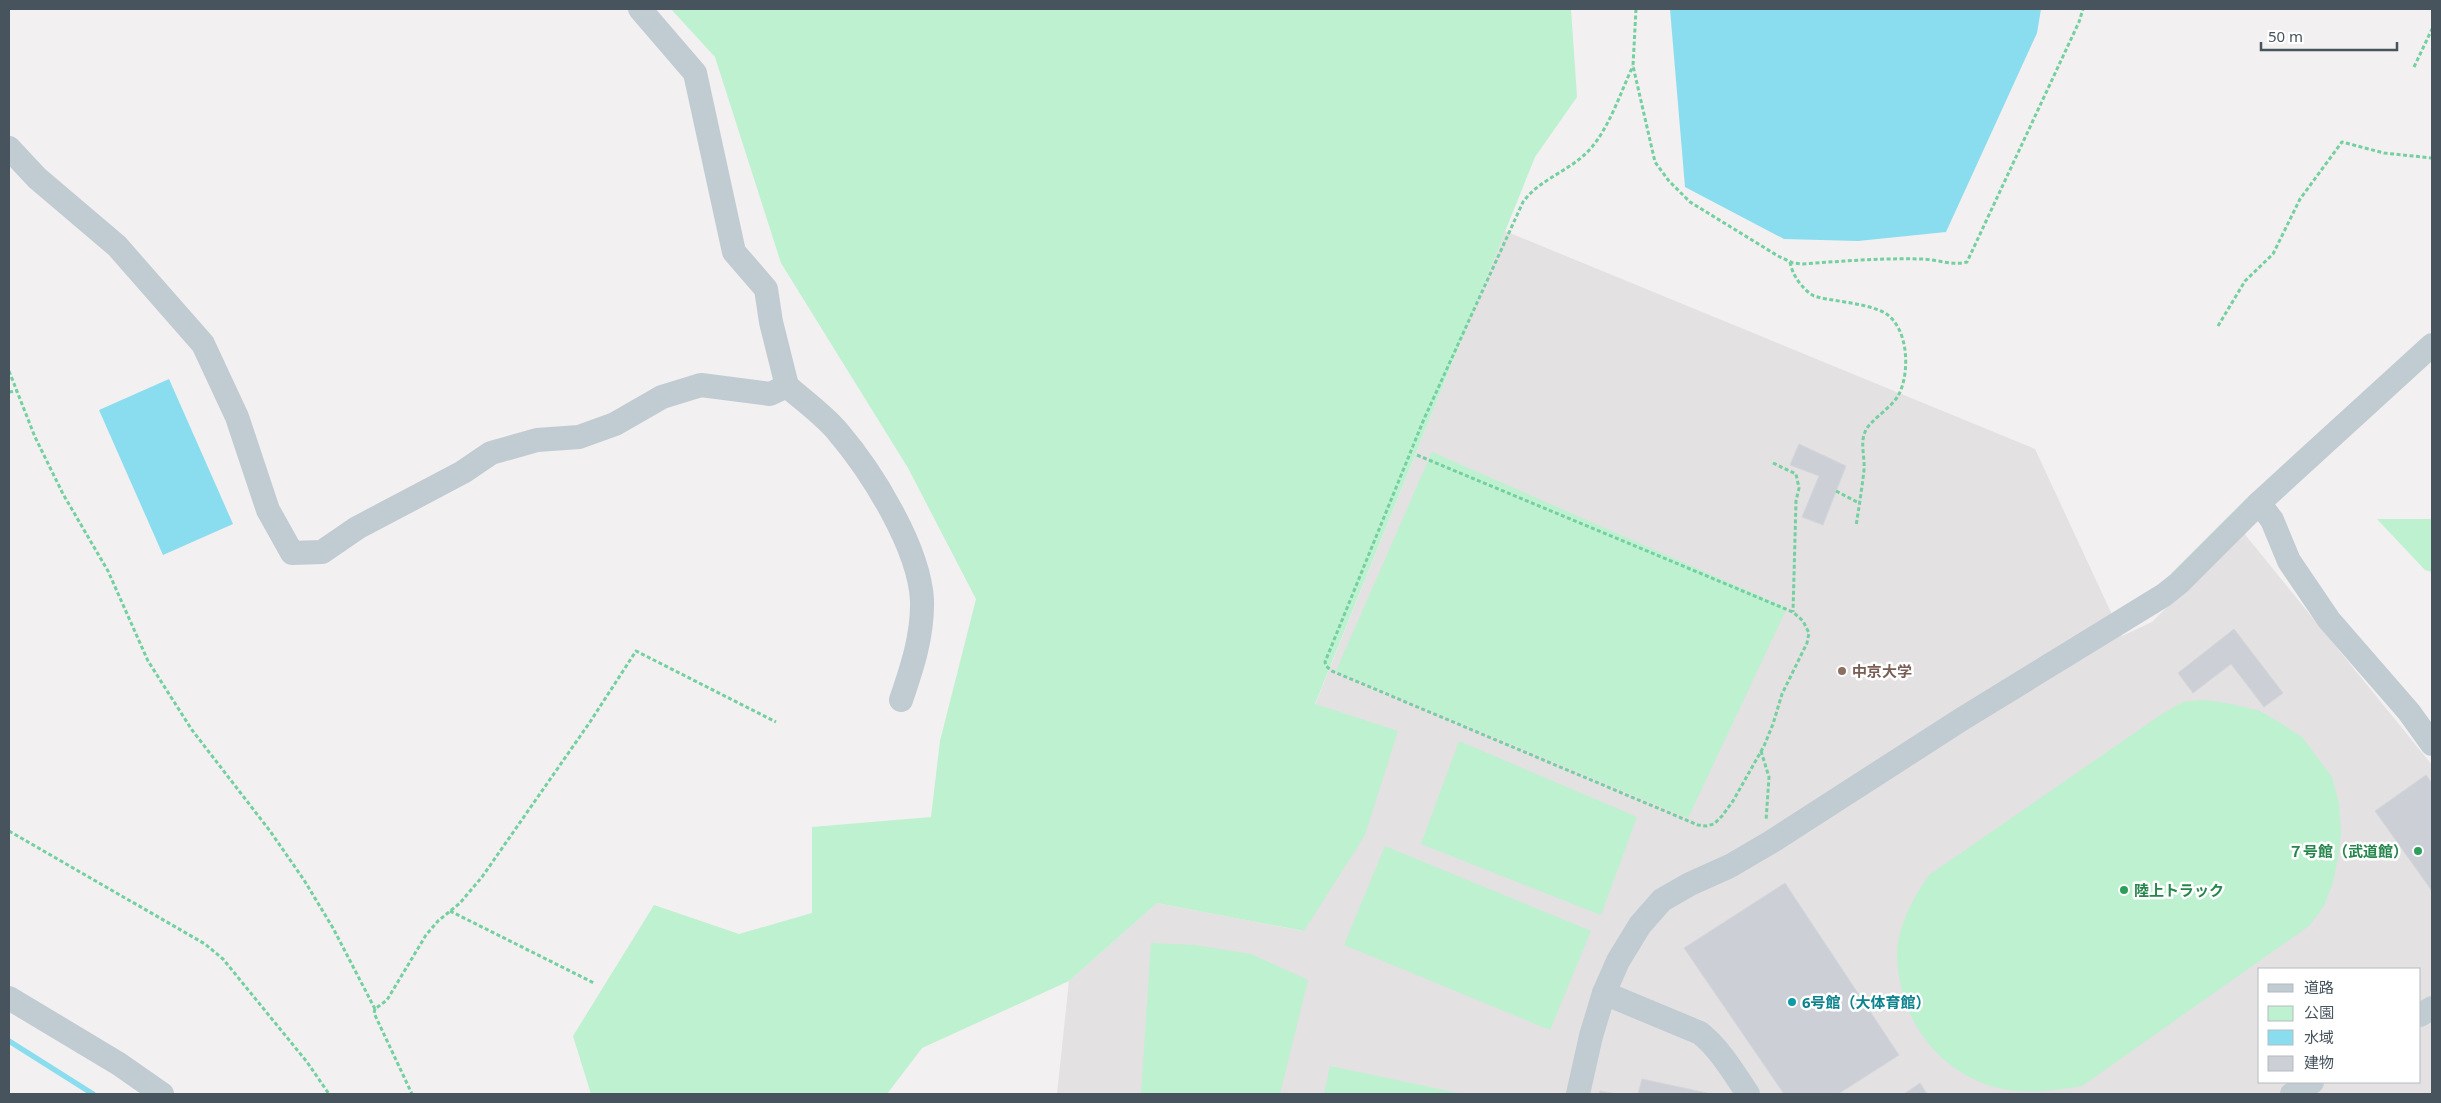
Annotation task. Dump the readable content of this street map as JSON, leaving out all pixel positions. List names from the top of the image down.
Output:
{
  "places": [
    "中京大学",
    "７号館（武道館）",
    "陸上トラック",
    "6号館（大体育館）"
  ],
  "legend": [
    "道路",
    "公園",
    "水域",
    "建物"
  ],
  "scale_bar": "50 m"
}
